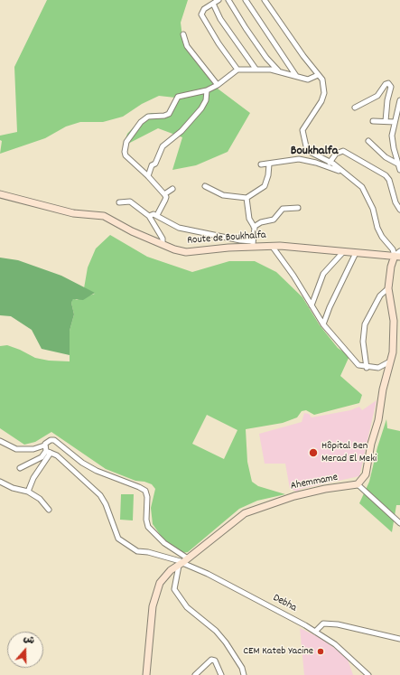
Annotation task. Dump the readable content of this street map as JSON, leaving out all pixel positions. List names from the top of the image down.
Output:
{
  "streets": {
    "street": ["Route de Boukhalfa", "Ahemmame", "Debha"]
  },
  "crossings": [
    ["Ahemmame", "Debha"]
  ],
  "districts": ["Boukhalfa"],
  "places": ["Hôpital Ben Merad El Meki", "CEM Kateb Yacine"],
  "north": "top"
}
